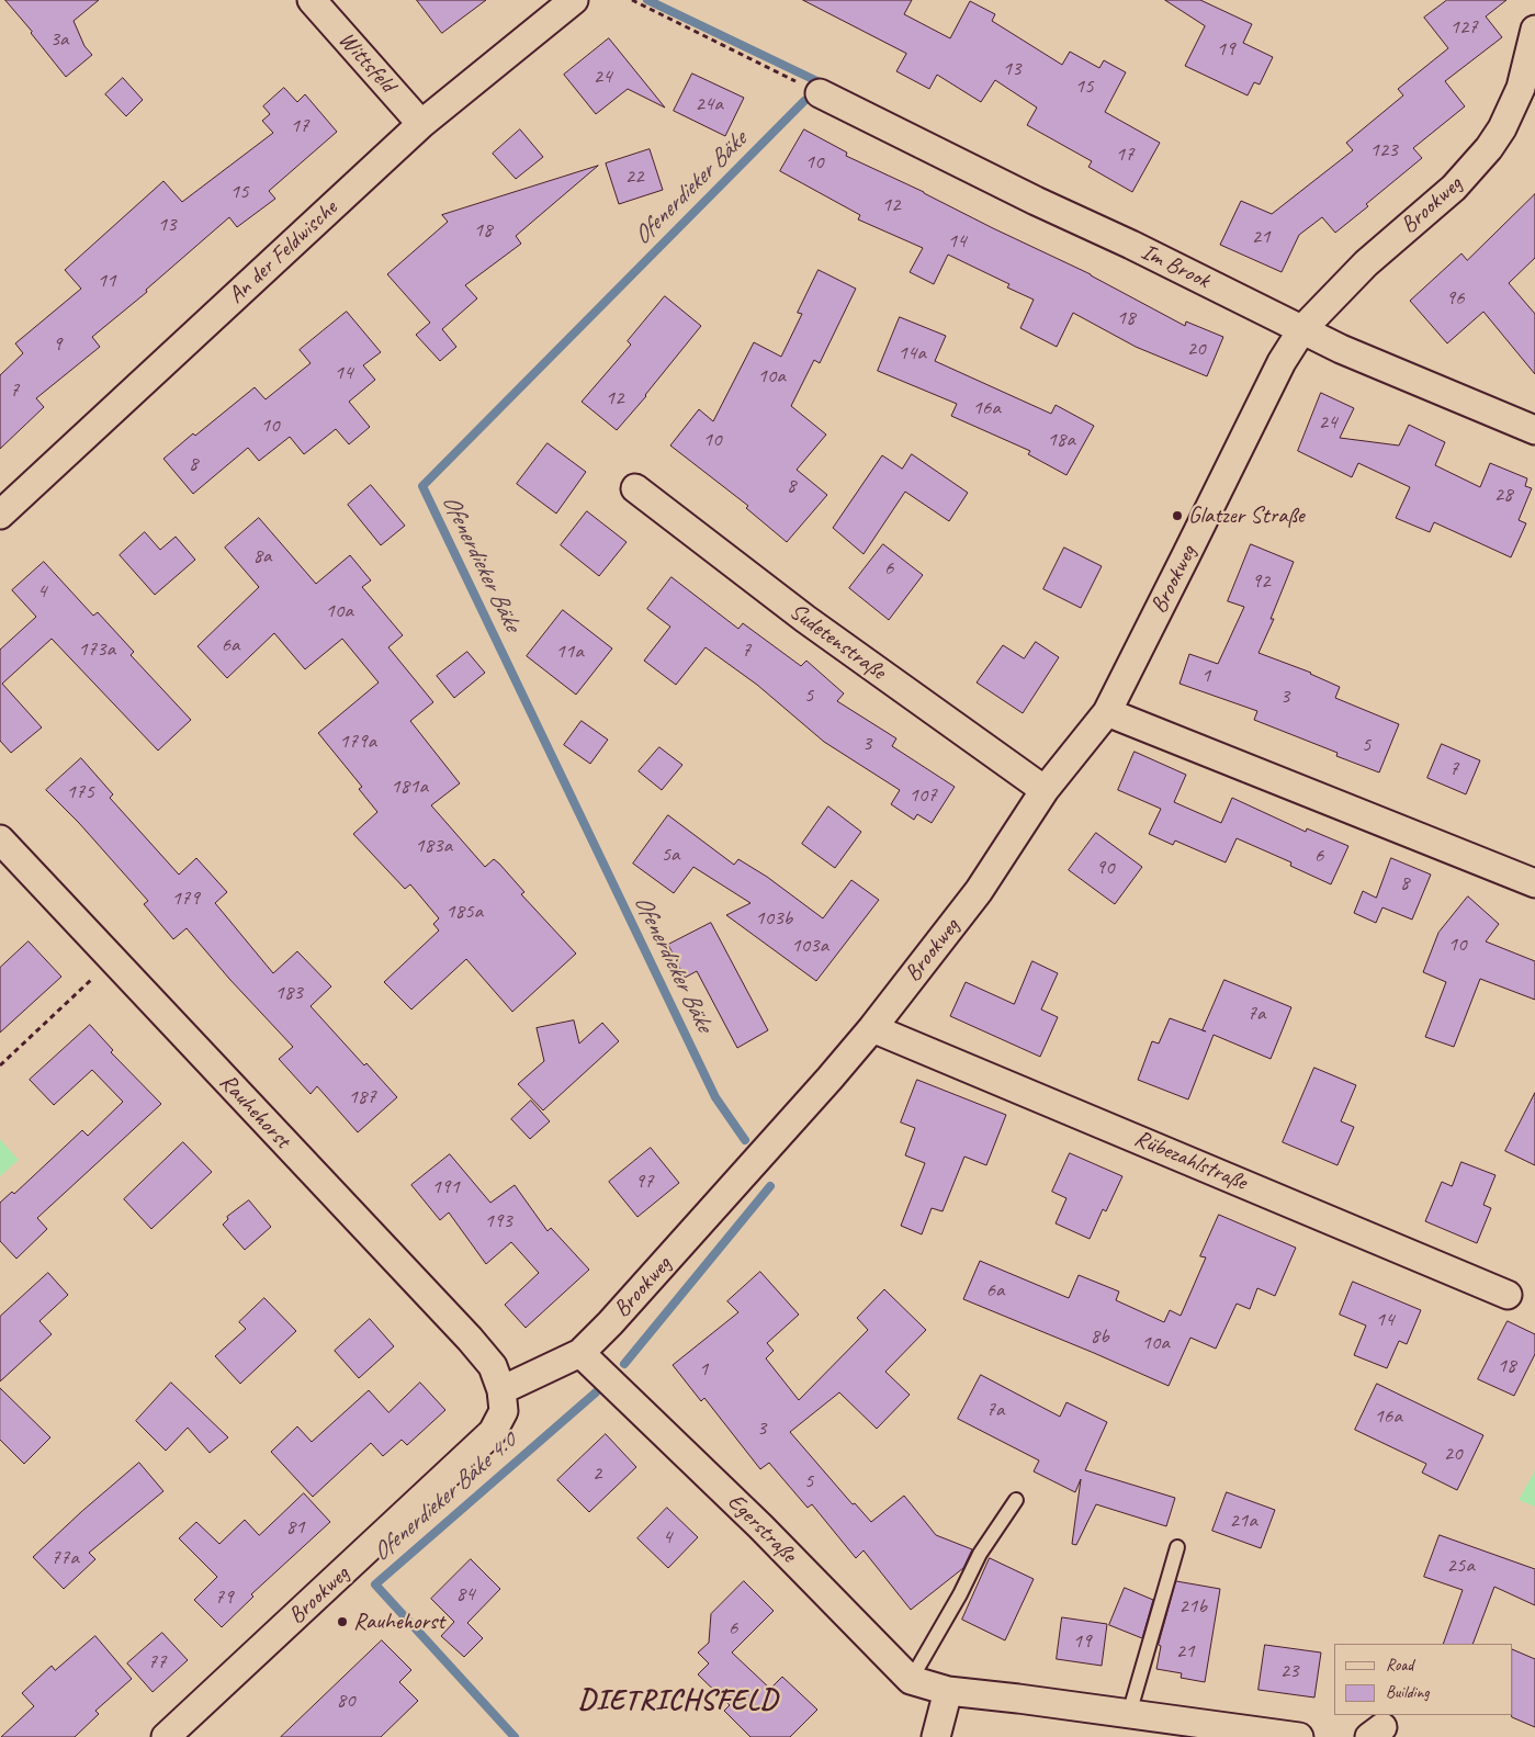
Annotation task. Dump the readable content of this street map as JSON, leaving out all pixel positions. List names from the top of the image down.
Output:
{
  "streets": {
    "street": [
      "Wittsfeld",
      "Brookweg",
      "An der Feldwische",
      "Im Brook",
      "Sudetenstraße",
      "Rauhehorst",
      "Rübezahlstraße",
      "Egerstraße"
    ]
  },
  "crossings": [
    ["Wittsfeld", "An der Feldwische"],
    ["Brookweg", "Im Brook"],
    ["Brookweg", "Sudetenstraße"],
    ["Brookweg", "Rauhehorst"],
    ["Brookweg", "Rübezahlstraße"],
    ["Brookweg", "Egerstraße"]
  ],
  "districts": ["DIETRICHSFELD"],
  "water": ["Ofenerdieker Bäke", "Ofenerdieker Bäke 4.0"],
  "places": ["Glatzer Straße", "Rauhehorst"],
  "house_numbers": [
    "127",
    "3a",
    "19",
    "13",
    "24",
    "15",
    "24a",
    "17",
    "123",
    "17",
    "10",
    "22",
    "15",
    "12",
    "13",
    "18",
    "21",
    "14",
    "11",
    "96",
    "18",
    "9",
    "20",
    "14a",
    "14",
    "10a",
    "7",
    "12",
    "16a",
    "24",
    "10",
    "10",
    "18a",
    "8",
    "8",
    "28",
    "8a",
    "6",
    "92",
    "4",
    "10a",
    "6a",
    "173a",
    "7",
    "11a",
    "1",
    "5",
    "3",
    "179a",
    "3",
    "5",
    "7",
    "181a",
    "175",
    "107",
    "183a",
    "5a",
    "6",
    "90",
    "8",
    "179",
    "185a",
    "103b",
    "10",
    "103a",
    "183",
    "7a",
    "187",
    "97",
    "191",
    "193",
    "6a",
    "14",
    "8b",
    "10a",
    "18",
    "1",
    "7a",
    "16a",
    "3",
    "20",
    "2",
    "5",
    "21a",
    "81",
    "4",
    "77a",
    "25a",
    "84",
    "79",
    "21b",
    "6",
    "19",
    "21",
    "77",
    "23",
    "80"
  ],
  "legend": ["Road", "Building"]
}
